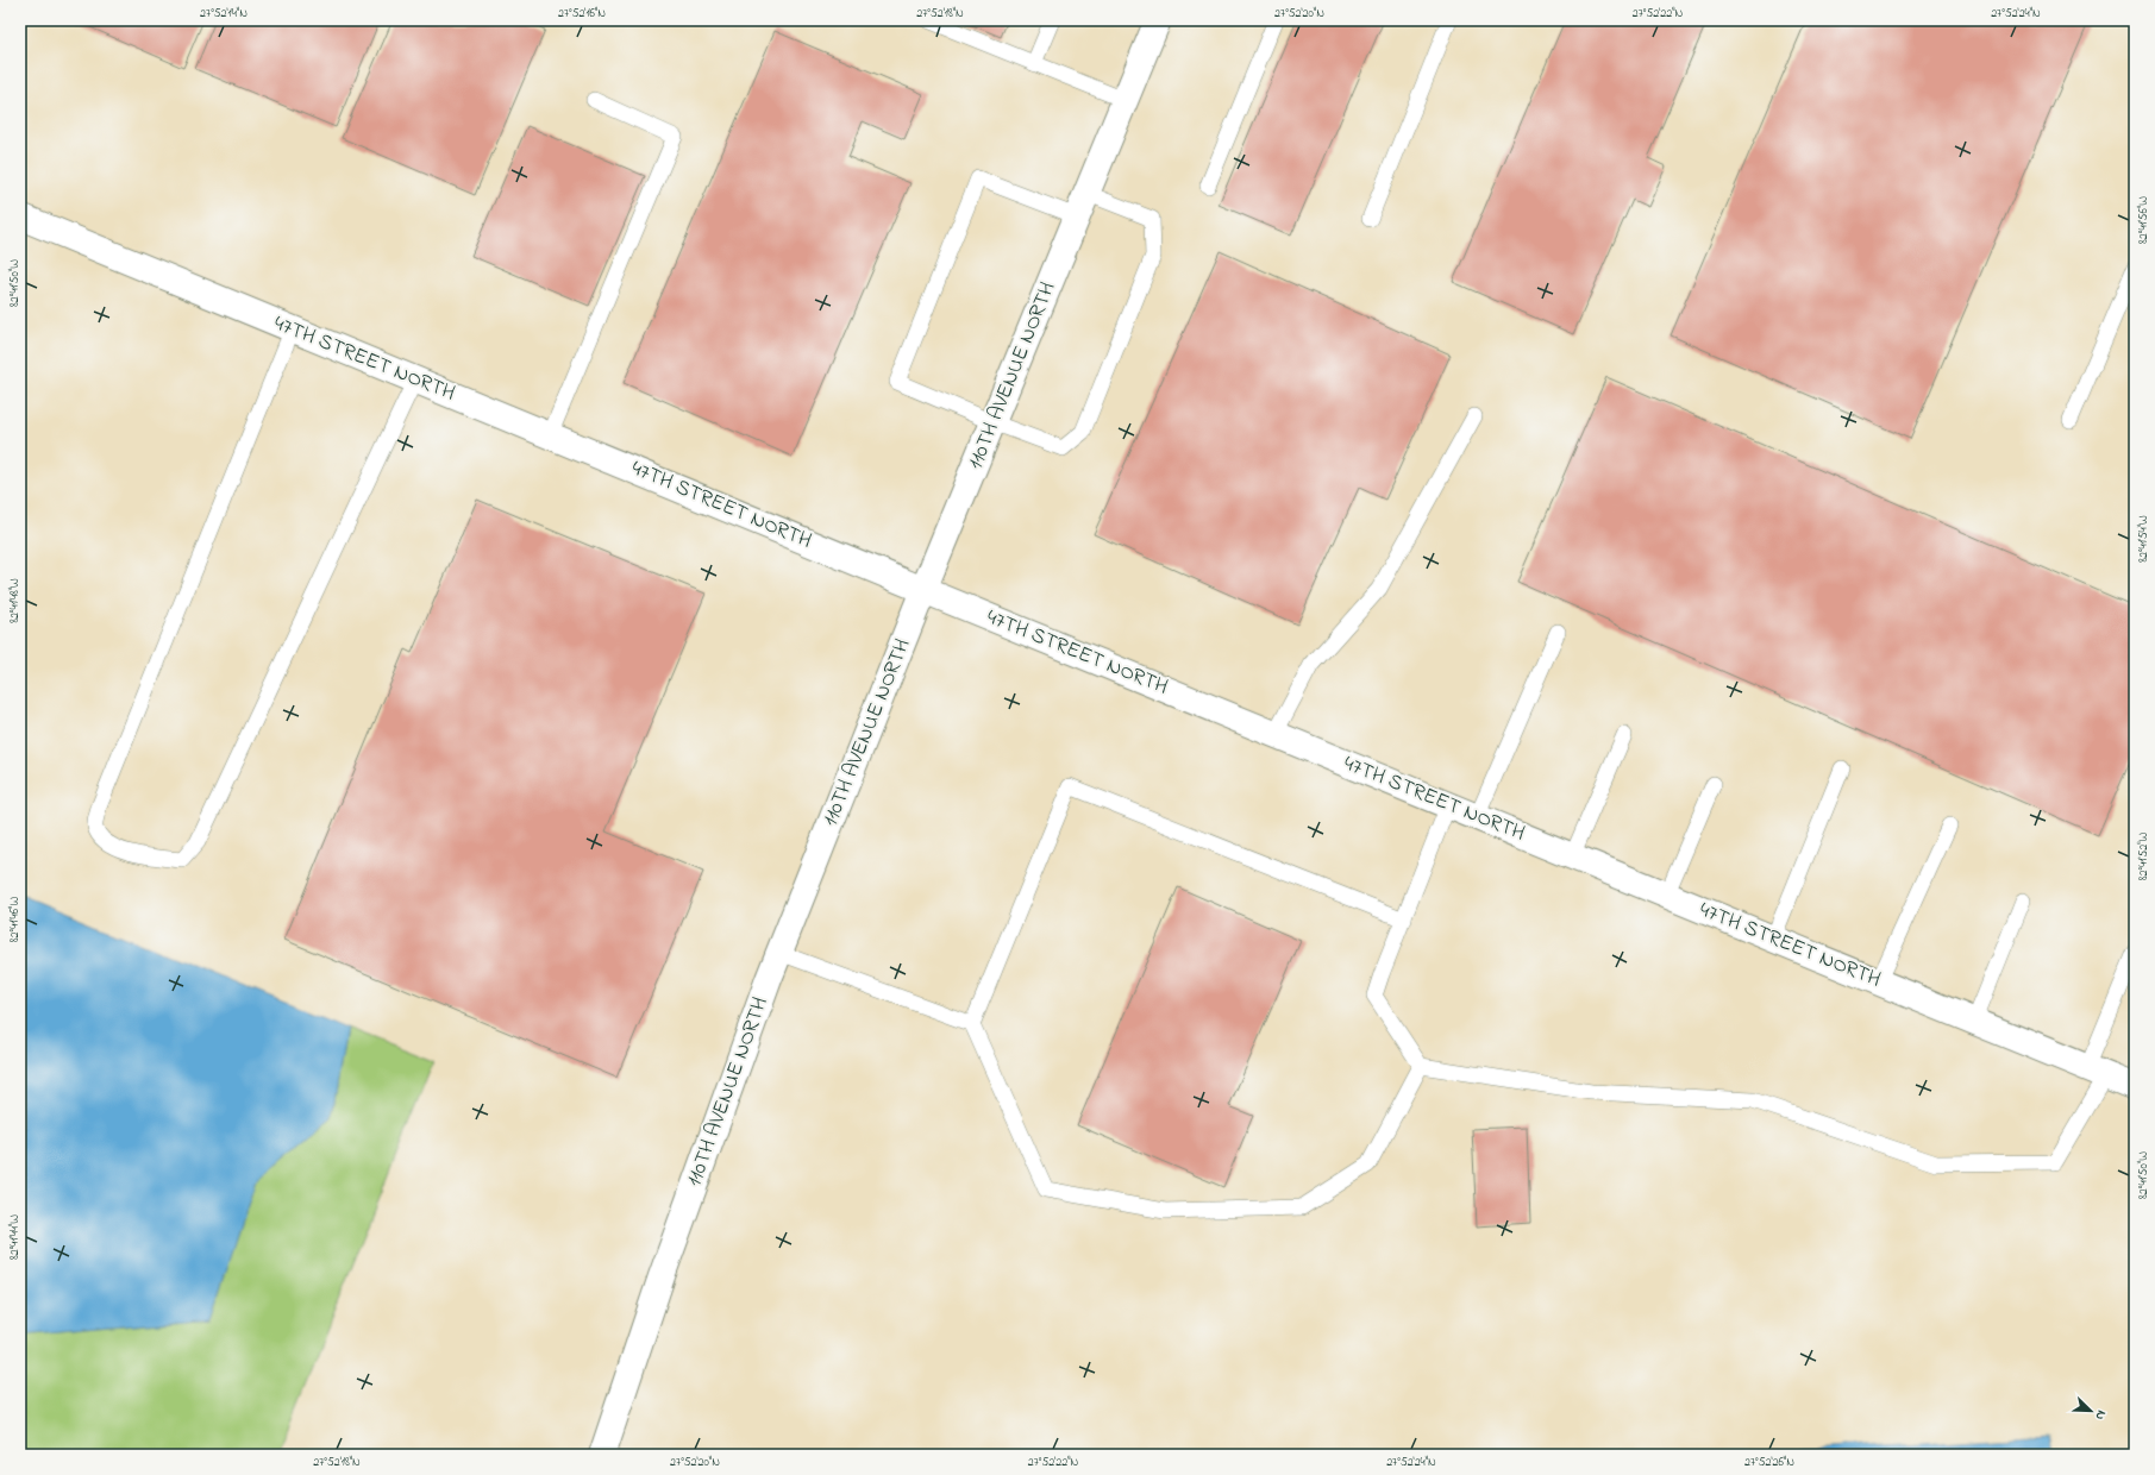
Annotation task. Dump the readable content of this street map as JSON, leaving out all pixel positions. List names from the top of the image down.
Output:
{
  "streets": {
    "street": ["47TH STREET NORTH", "110TH AVENUE NORTH"]
  },
  "crossings": [
    ["47TH STREET NORTH", "110TH AVENUE NORTH"]
  ],
  "north": "bottom right",
  "coordinates": [
    "27°52'14\"N",
    "27°52'16\"N",
    "27°52'18\"N",
    "27°52'20\"N",
    "27°52'22\"N",
    "27°52'24\"N",
    "82°41'56\"W",
    "82°41'50\"W",
    "82°41'54\"W",
    "82°41'48\"W",
    "82°41'52\"W",
    "82°41'46\"W",
    "82°41'44\"W",
    "27°52'26\"N"
  ]
}
